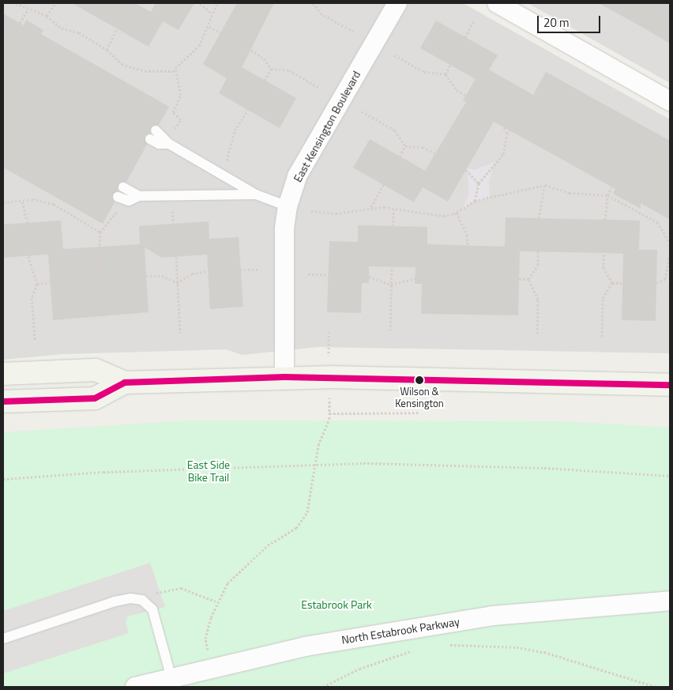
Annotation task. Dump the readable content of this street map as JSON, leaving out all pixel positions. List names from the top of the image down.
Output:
{
  "streets": {
    "street": ["East Kensington Boulevard", "North Estabrook Parkway"]
  },
  "parks": ["East Side Bike Trail", "Estabrook Park"],
  "places": ["Wilson & Kensington"],
  "scale_bar": "20 m"
}
